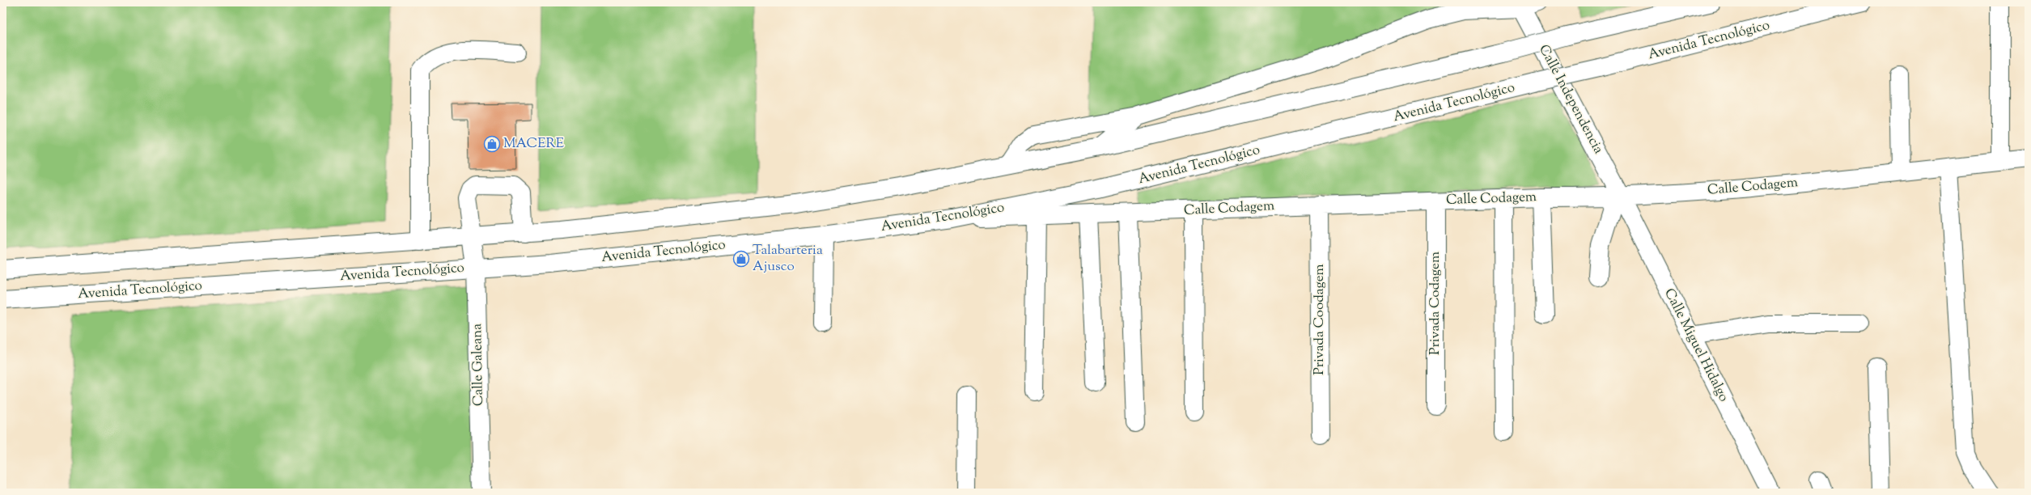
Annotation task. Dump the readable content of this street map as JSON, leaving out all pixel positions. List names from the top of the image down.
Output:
{
  "streets": {
    "street": [
      "Avenida Tecnológico",
      "Calle Independencia",
      "Calle Codagem",
      "Privada Codagem",
      "Privada Coodagem",
      "Calle Miguel Hidalgo",
      "Calle Galeana"
    ]
  },
  "crossings": [
    ["Avenida Tecnológico", "Calle Codagem"],
    ["Avenida Tecnológico", "Calle Galeana"],
    ["Calle Independencia", "Calle Codagem"],
    ["Calle Independencia", "Calle Miguel Hidalgo"],
    ["Calle Codagem", "Privada Codagem"],
    ["Calle Codagem", "Privada Coodagem"],
    ["Calle Codagem", "Calle Miguel Hidalgo"]
  ],
  "places": {
    "shop": ["MACERE", "Talabarteria Ajusco"]
  }
}
